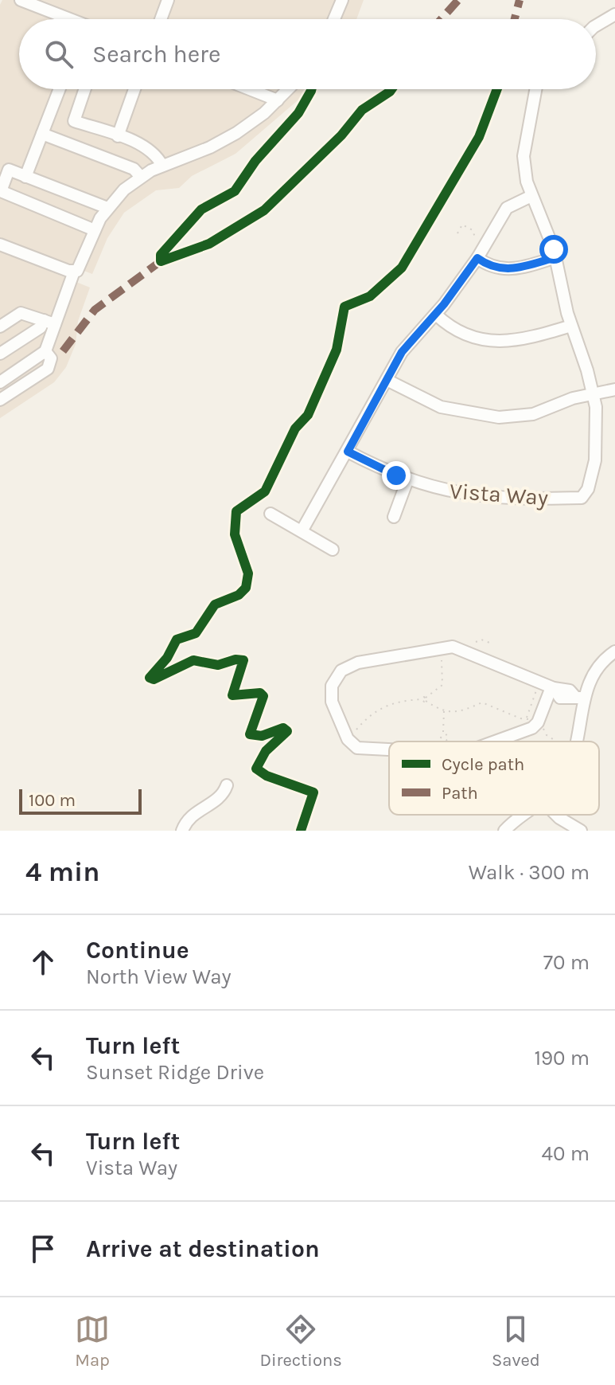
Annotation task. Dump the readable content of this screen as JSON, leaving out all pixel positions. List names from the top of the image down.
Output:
{
  "streets": {
    "street": ["Vista Way"]
  },
  "legend": ["Cycle path", "Path"],
  "scale_bar": "100 m",
  "page": {
    "search": "Search here",
    "scale": "100 m",
    "heading": ["4 min", "Walk · 300 m"],
    "list": [
      ["Continue", "North View Way", "70 m"],
      ["Turn left", "Sunset Ridge Drive", "190 m"],
      ["Turn left", "Vista Way", "40 m"],
      "Arrive at destination"
    ],
    "nav": ["Map", "Directions", "Saved"]
  }
}
